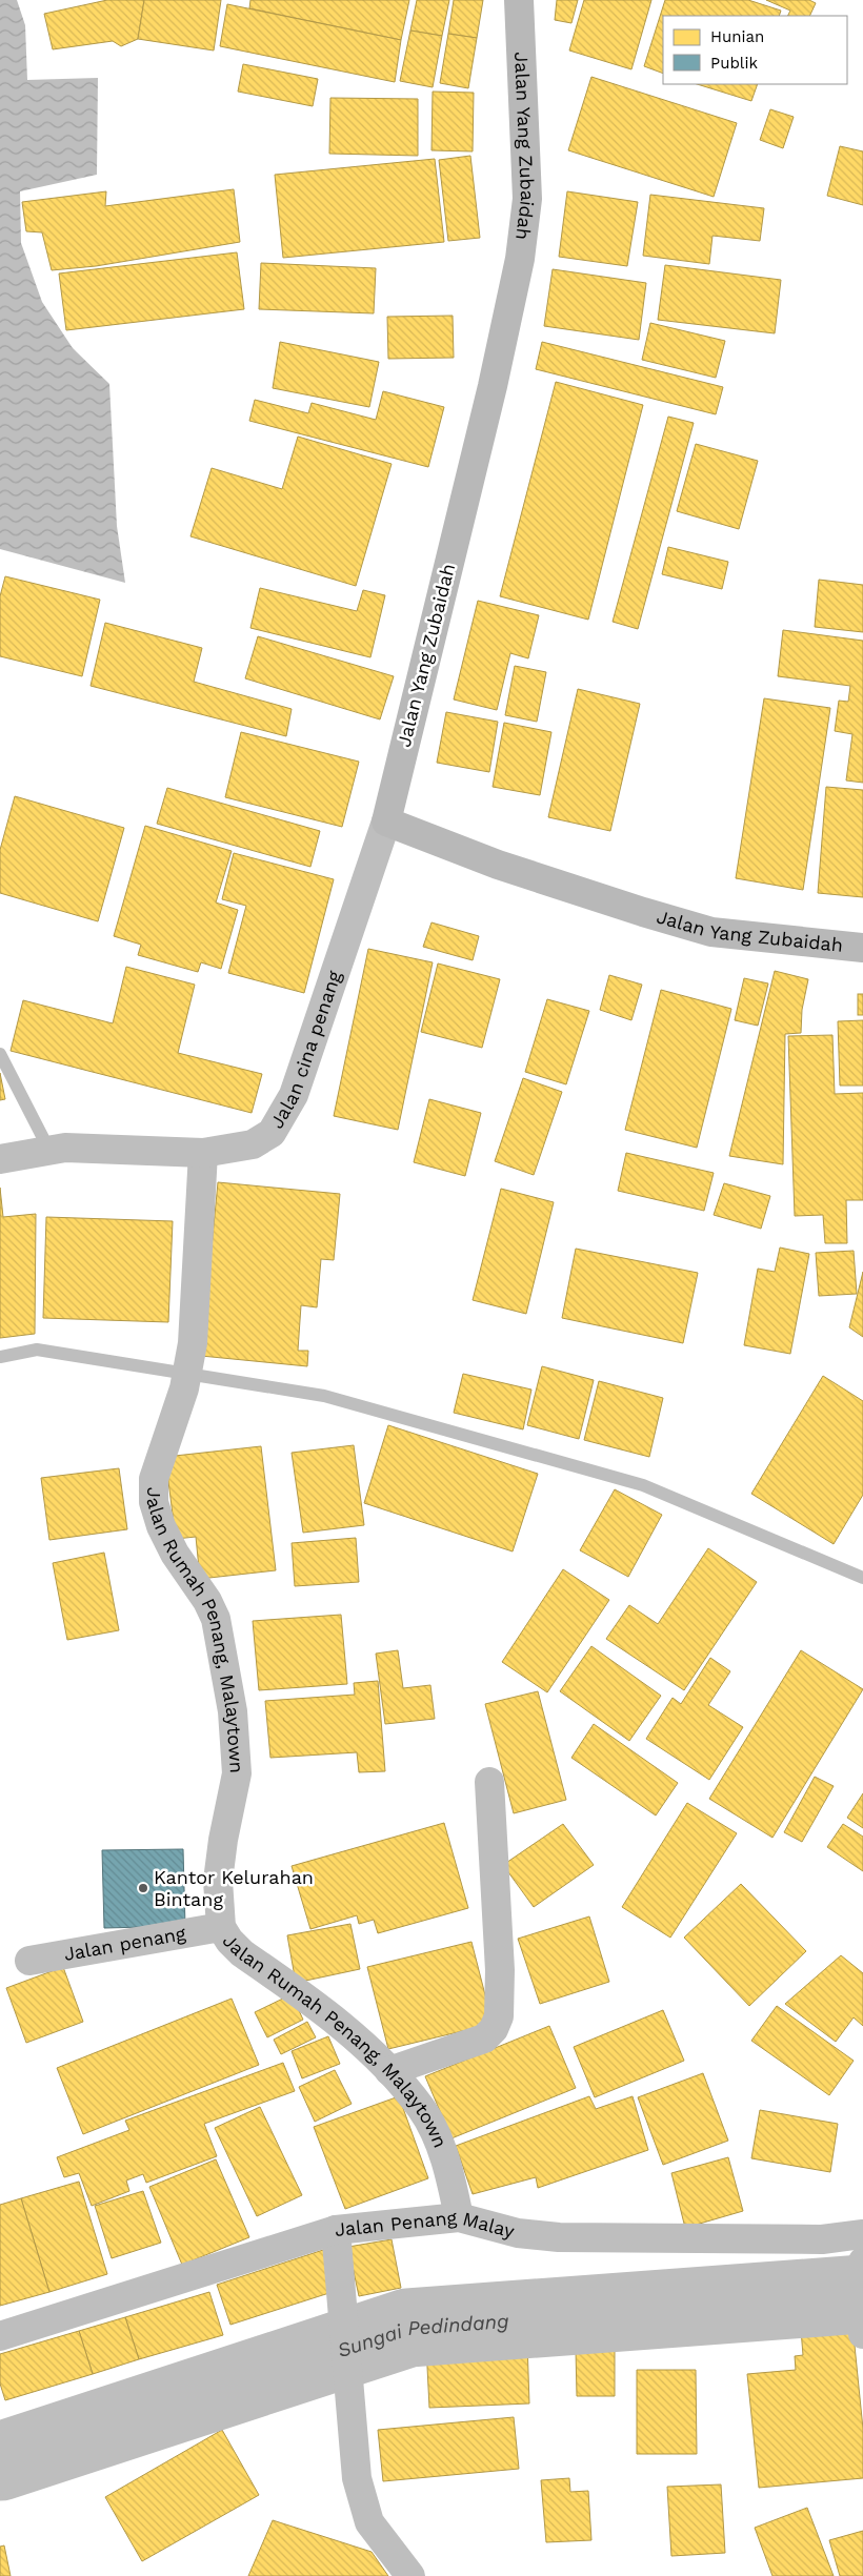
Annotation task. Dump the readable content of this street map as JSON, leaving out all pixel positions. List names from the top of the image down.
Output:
{
  "streets": {
    "street": [
      "Jalan Yang Zubaidah",
      "Jalan cina penang",
      "Jalan Rumah Penang, Malaytown",
      "Jalan penang",
      "Jalan Penang Malay"
    ]
  },
  "crossings": [
    ["Jalan Yang Zubaidah", "Jalan cina penang"],
    ["Jalan cina penang", "Jalan Rumah Penang, Malaytown"],
    ["Jalan Rumah Penang, Malaytown", "Jalan penang"],
    ["Jalan Rumah Penang, Malaytown", "Jalan Penang Malay"]
  ],
  "water": ["Sungai Pedindang"],
  "places": ["Kantor Kelurahan Bintang"],
  "legend": ["Hunian", "Publik"]
}
